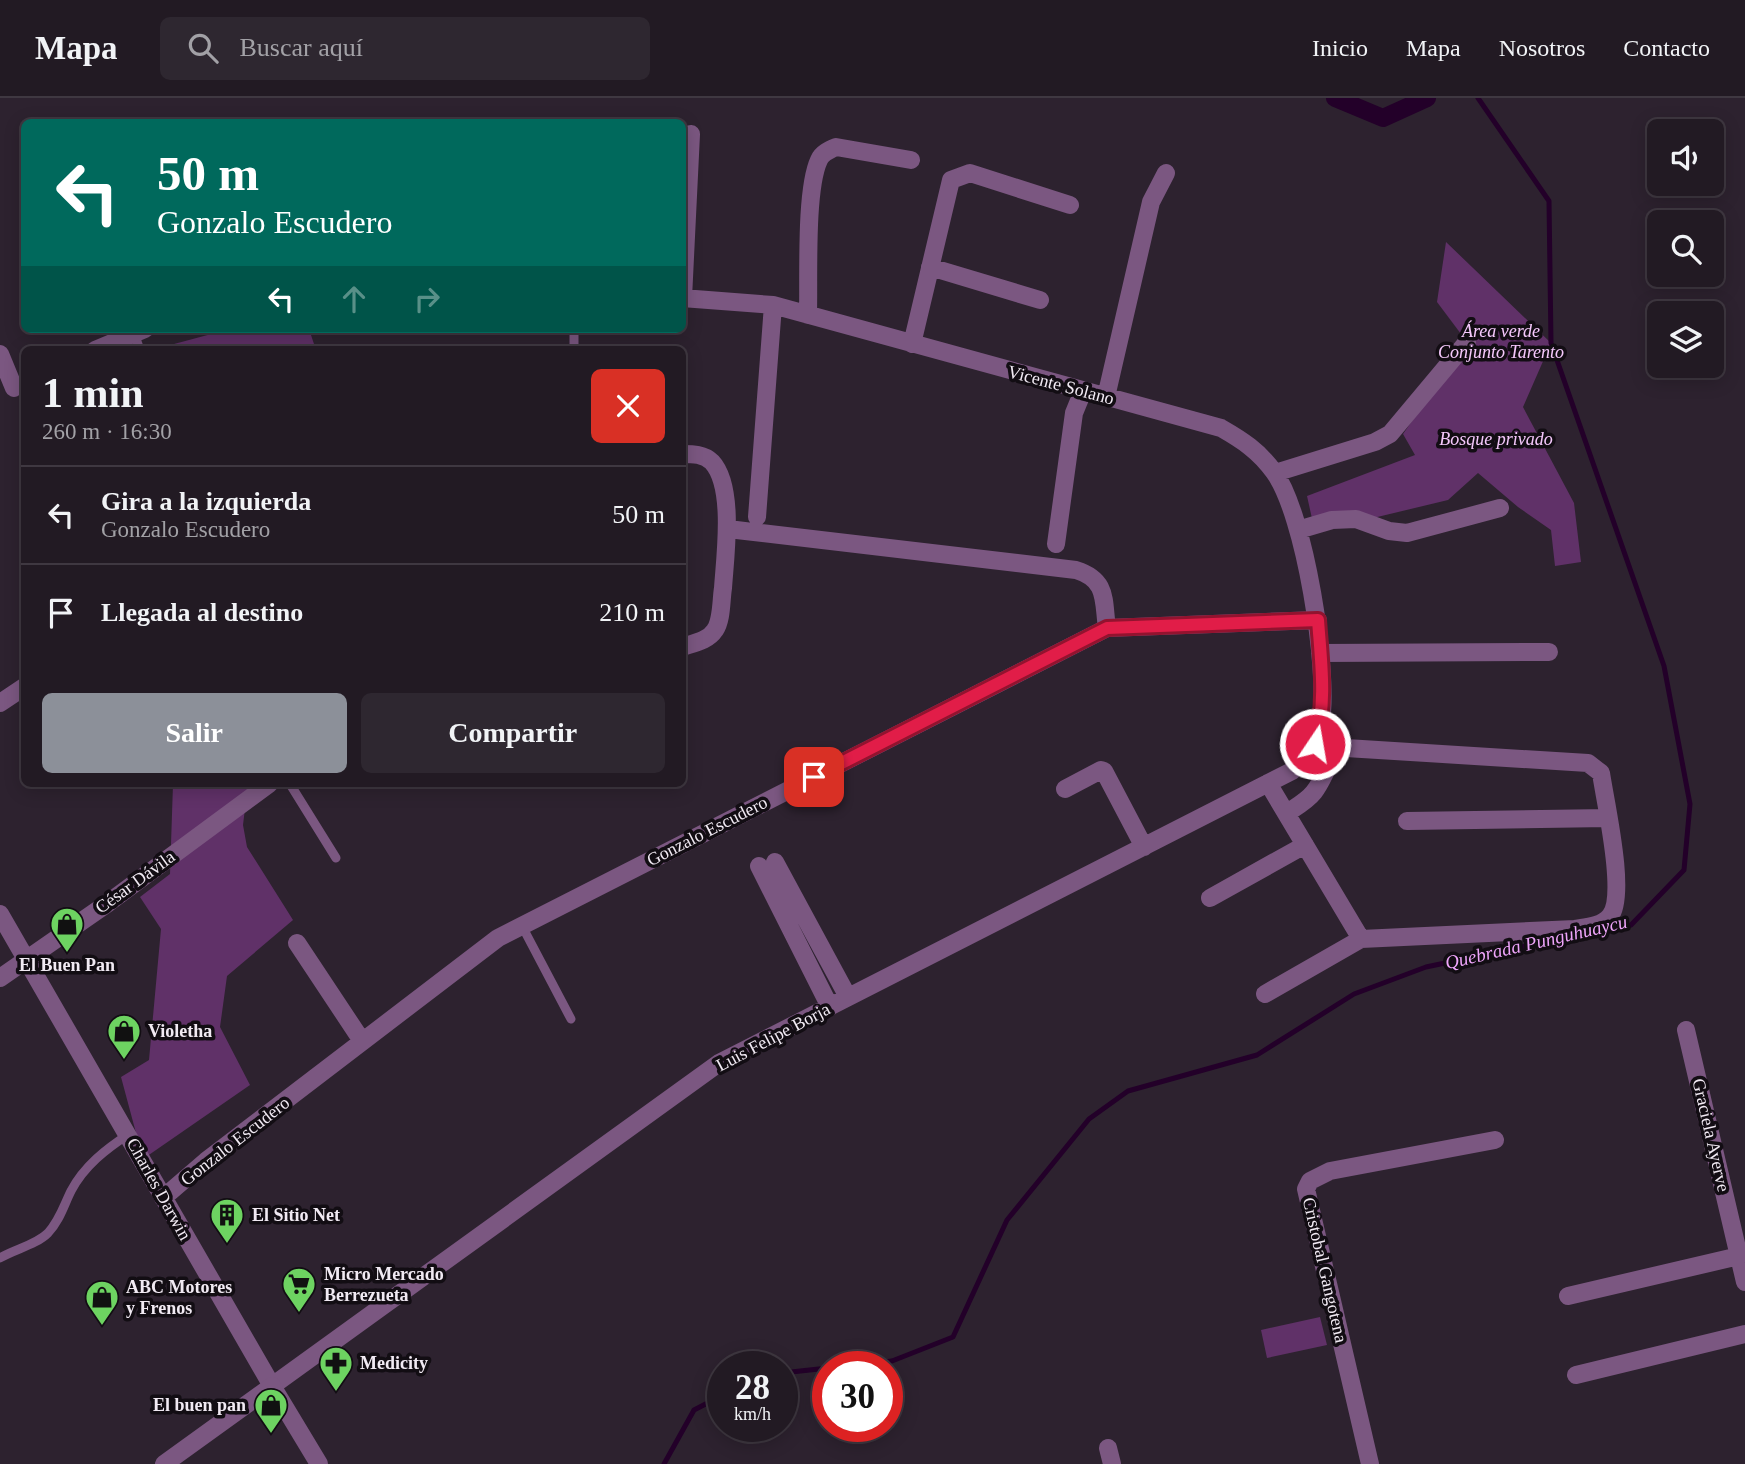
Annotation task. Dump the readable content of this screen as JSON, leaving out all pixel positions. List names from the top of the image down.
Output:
{
  "streets": {
    "street": [
      "Vicente Solano",
      "Gonzalo Escudero",
      "César Dávila",
      "Luis Felipe Borja",
      "Graciela Ayerve",
      "Charles Darwin",
      "Cristobal Gangotena"
    ]
  },
  "crossings": [
    ["Vicente Solano", "Gonzalo Escudero"],
    ["Vicente Solano", "Luis Felipe Borja"],
    ["Gonzalo Escudero", "Luis Felipe Borja"],
    ["Gonzalo Escudero", "Charles Darwin"],
    ["César Dávila", "Charles Darwin"],
    ["Luis Felipe Borja", "Charles Darwin"]
  ],
  "water": ["Quebrada Punguhuaycu"],
  "parks": ["Área verde Conjunto Tarento", "Bosque privado"],
  "places": {
    "shop": [
      "El Buen Pan",
      "Violetha",
      "ABC Motores y Frenos",
      "El buen pan"
    ],
    "building": ["El Sitio Net"],
    "supermarket": ["Micro Mercado Berrezueta"],
    "pharmacy": ["Medicity"]
  },
  "page": {
    "header": "Mapa",
    "search": "Buscar aquí",
    "nav": [
      "Inicio",
      "Mapa",
      "Nosotros",
      "Contacto"
    ],
    "turn": ["50 m", "Gonzalo Escudero"],
    "heading": ["1 min", "260 m · 16:30"],
    "list": [
      {
        "name": "Gira a la izquierda",
        "note": "Gonzalo Escudero",
        "value": "50 m"
      },
      {
        "name": "Llegada al destino",
        "value": "210 m"
      }
    ],
    "buttons": ["Salir", "Compartir"],
    "speed": "28 km/h",
    "limit": "30"
  }
}
